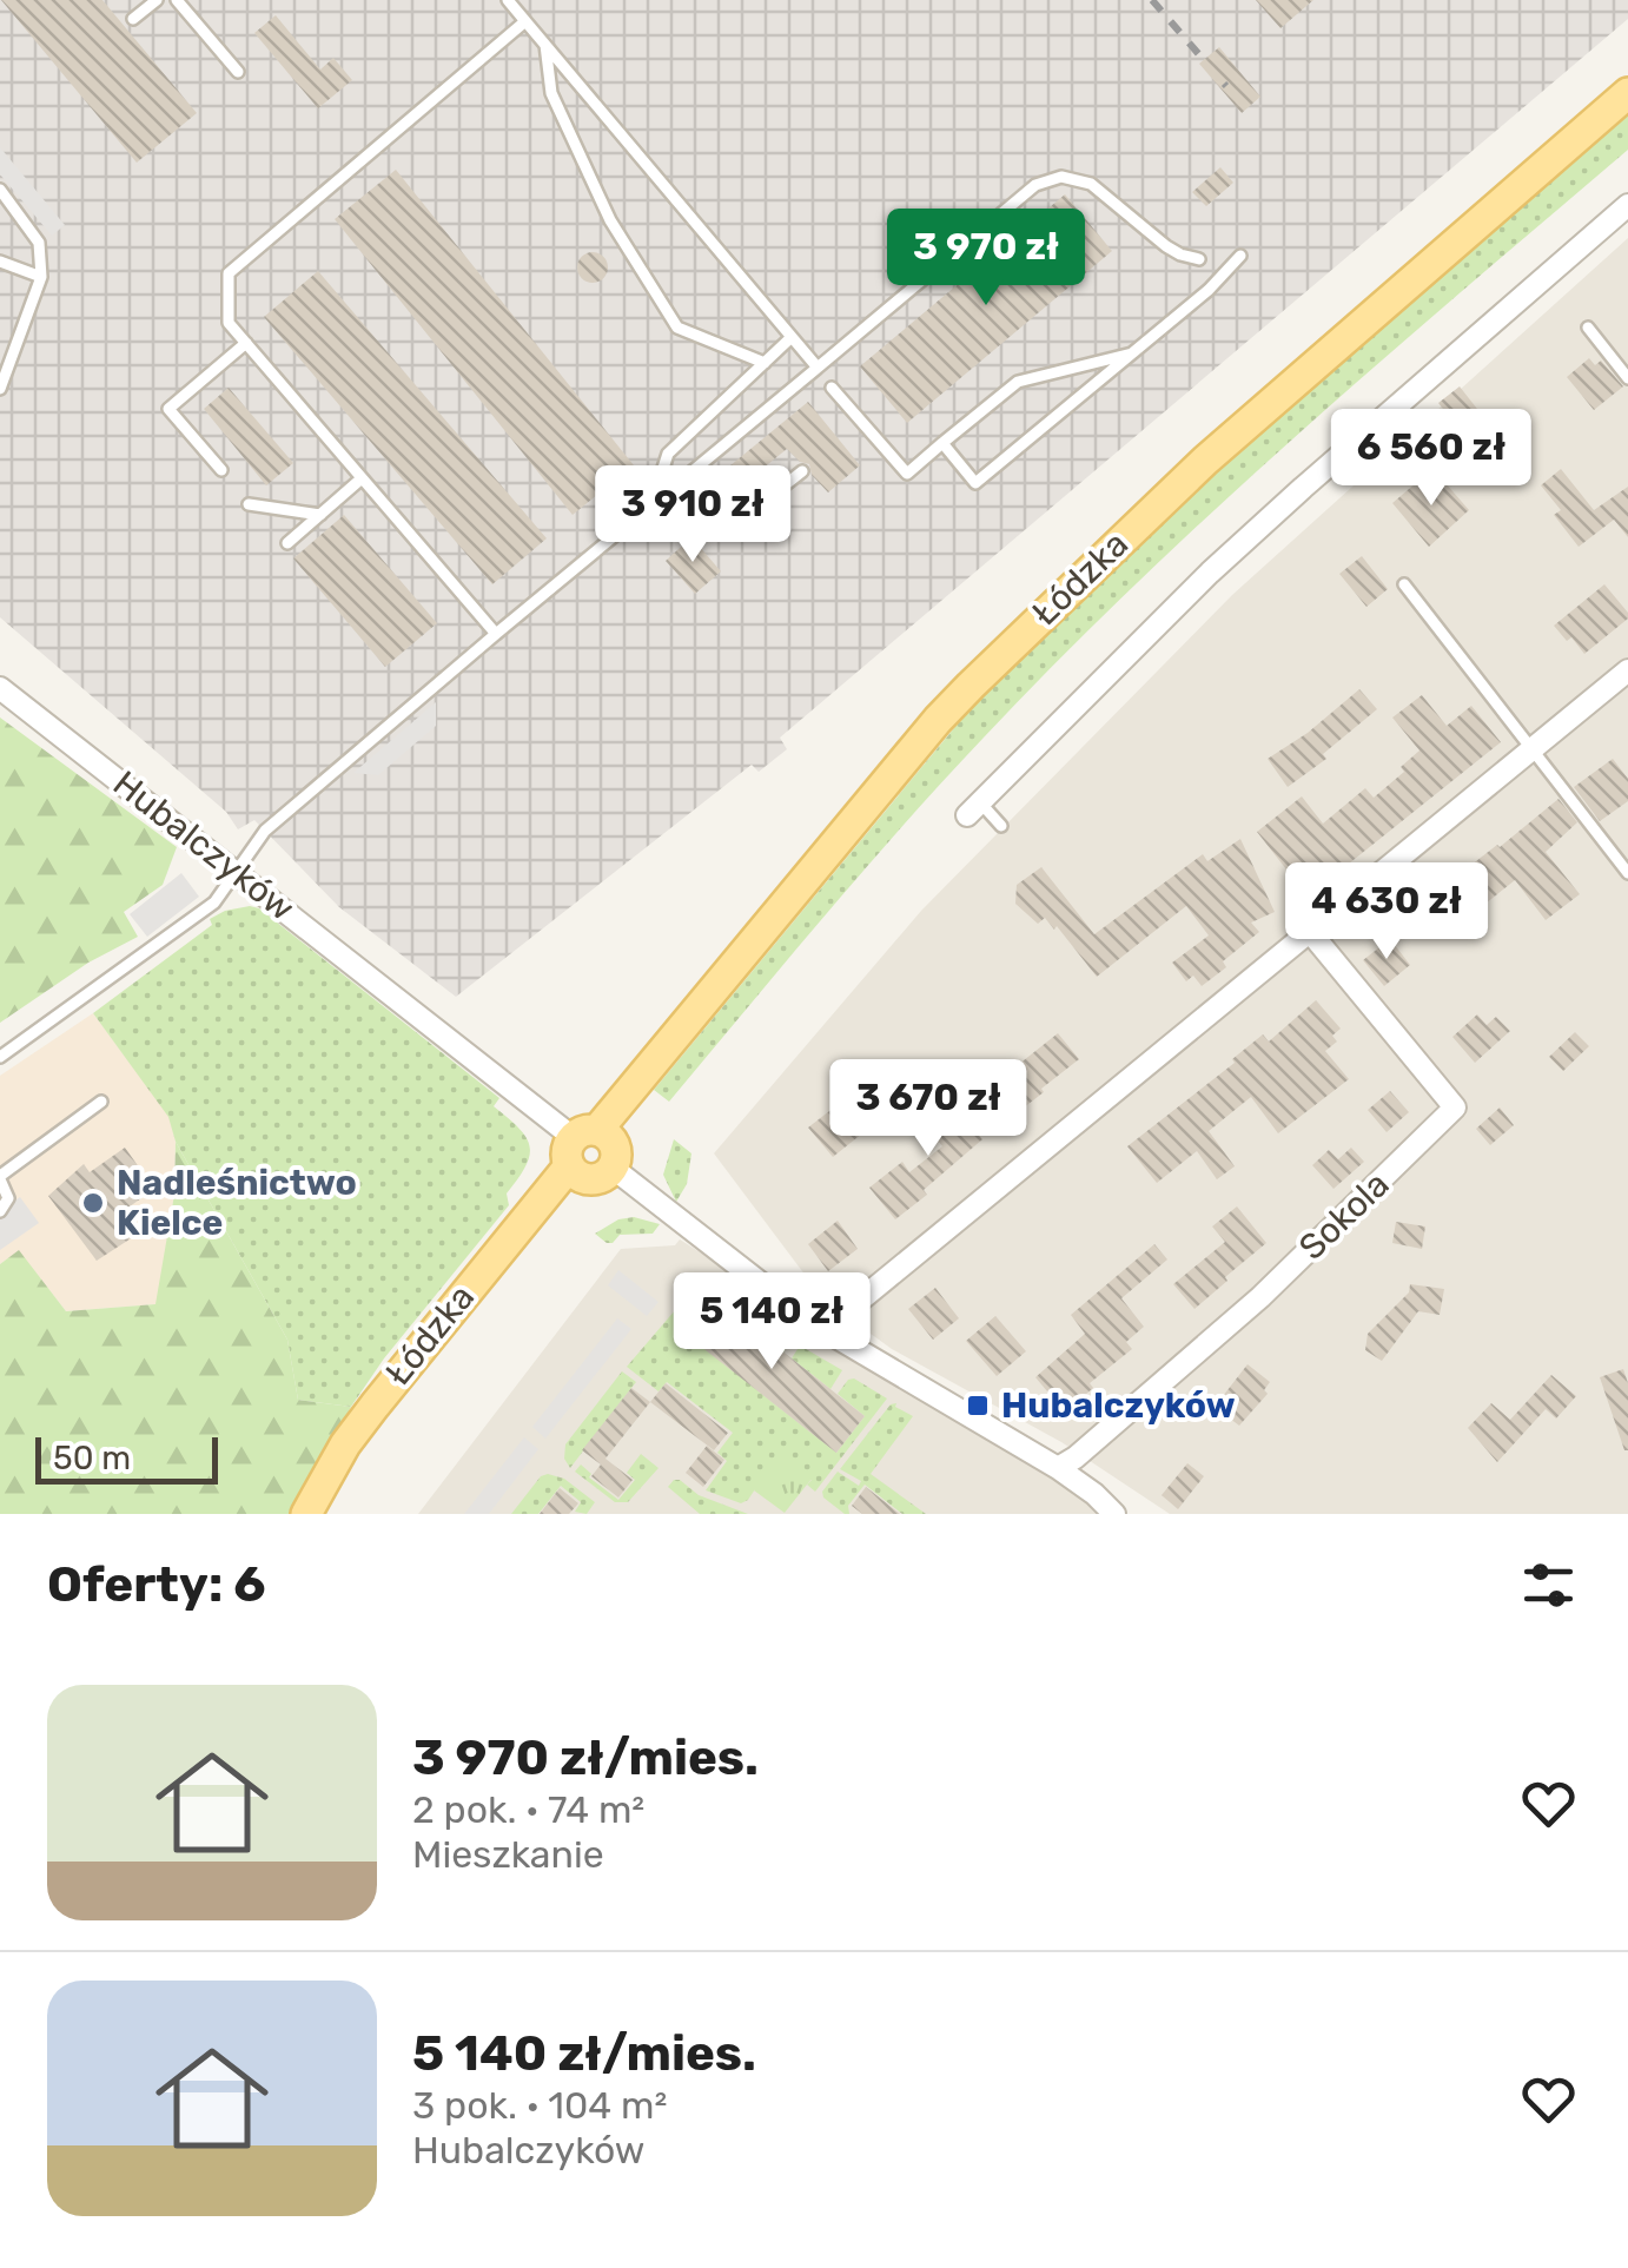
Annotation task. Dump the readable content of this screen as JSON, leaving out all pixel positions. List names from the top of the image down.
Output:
{
  "streets": {
    "main road": ["Łódzka"],
    "street": ["Hubalczyków", "Sokola"]
  },
  "crossings": [
    ["Łódzka", "Hubalczyków"]
  ],
  "places": {
    "other": ["Nadleśnictwo Kielce"],
    "transit": ["Hubalczyków"]
  },
  "scale_bar": "50 m",
  "page": {
    "price": [
      "3 970 zł",
      "6 560 zł",
      "3 910 zł",
      "4 630 zł",
      "3 670 zł",
      "5 140 zł"
    ],
    "scale": "50 m",
    "heading": "Oferty: 6",
    "list": [
      {
        "name": "3 970 zł/mies.",
        "note": "2 pok. · 74 m² · Mieszkanie"
      },
      {
        "name": "5 140 zł/mies.",
        "note": "3 pok. · 104 m² · Hubalczyków"
      }
    ]
  }
}
